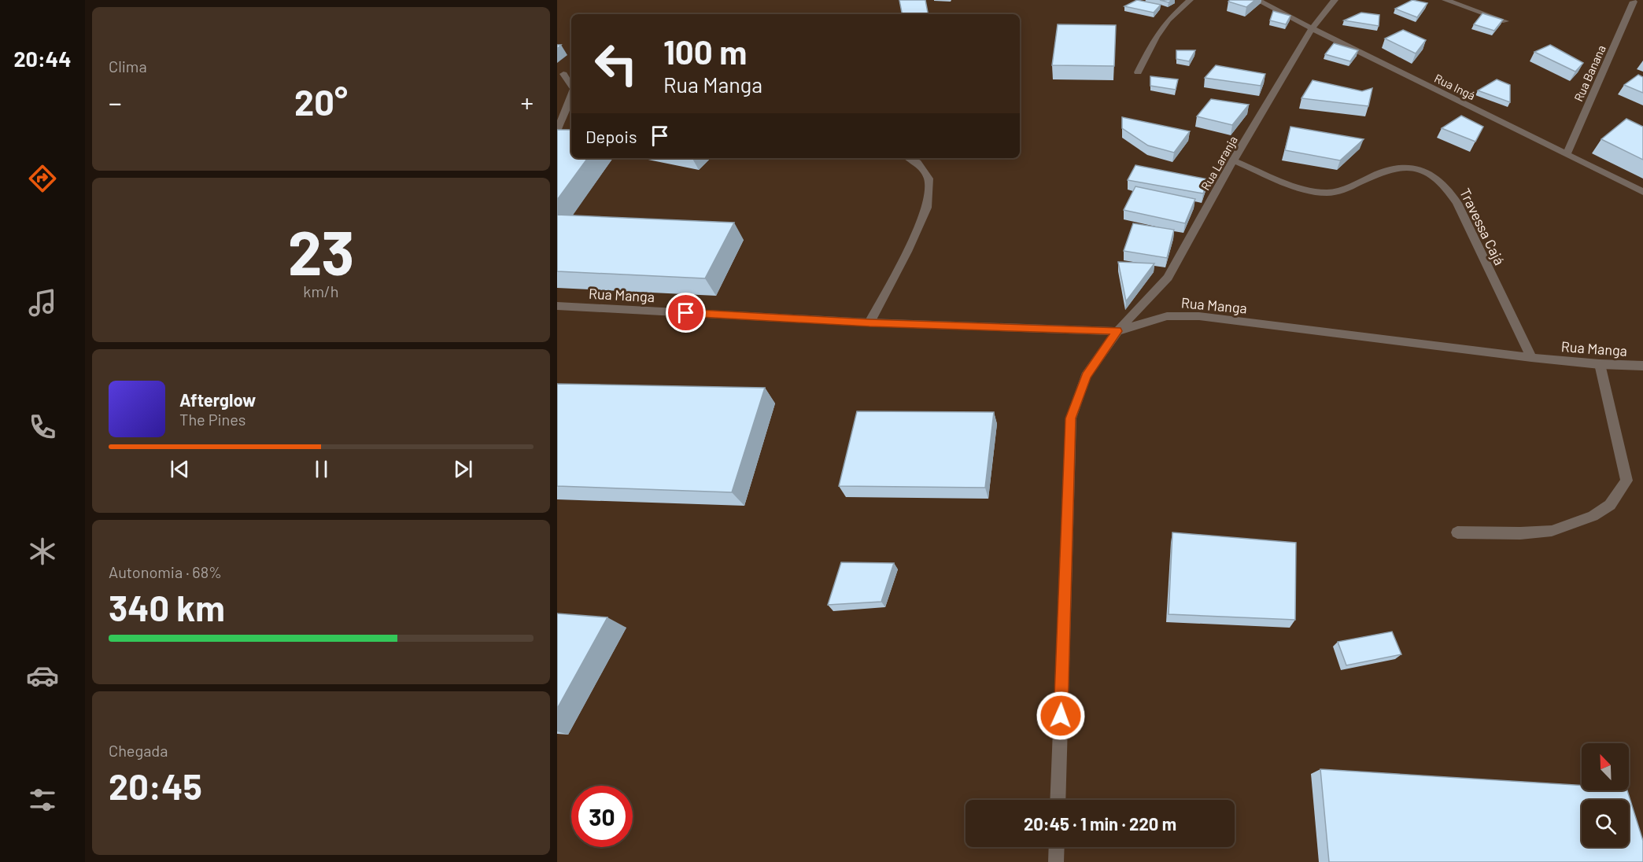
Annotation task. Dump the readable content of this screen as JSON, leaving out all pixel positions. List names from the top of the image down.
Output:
{
  "streets": {
    "street": [
      "Rua Banana",
      "Rua Ingá",
      "Rua Laranja",
      "Travessa Cajá",
      "Rua Manga"
    ]
  },
  "crossings": [
    ["Rua Banana", "Rua Ingá"],
    ["Rua Ingá", "Rua Laranja"],
    ["Rua Laranja", "Travessa Cajá"],
    ["Rua Laranja", "Rua Manga"],
    ["Travessa Cajá", "Rua Manga"]
  ],
  "north": "top left",
  "page": {
    "tabs": "20:44",
    "tile": [
      "Clima",
      ["23", "km/h"],
      ["Autonomia · 68%", "340 km"],
      ["Chegada", "20:45"]
    ],
    "turn": ["100 m", "Rua Manga"],
    "heat": ["−", "20°", "+"],
    "then": "Depois",
    "song": ["Afterglow", "The Pines"],
    "limit": "30",
    "trip": "20:45 · 1 min · 220 m"
  }
}
